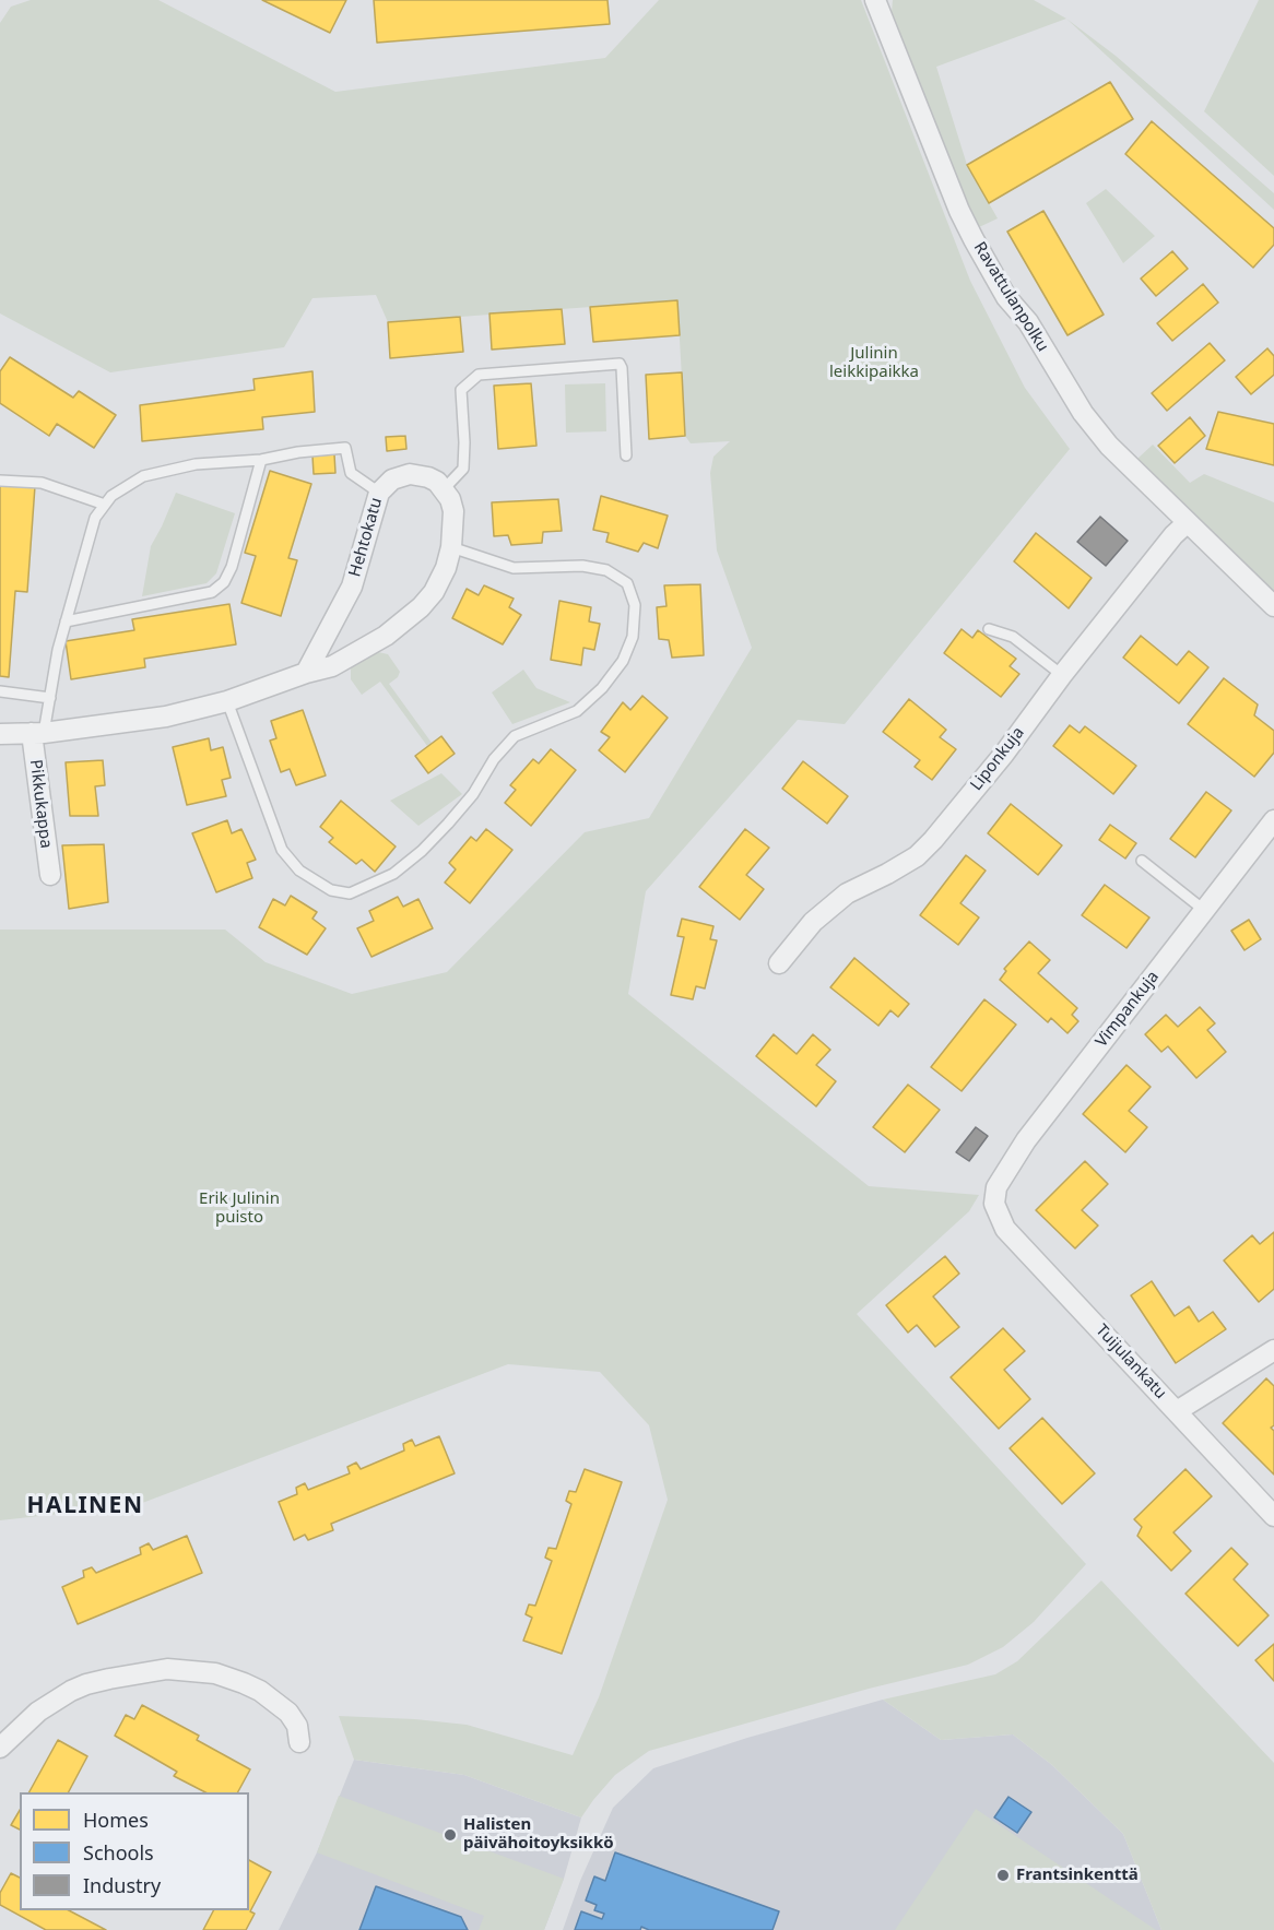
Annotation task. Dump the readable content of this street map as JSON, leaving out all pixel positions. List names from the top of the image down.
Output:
{
  "streets": {
    "street": [
      "Ravattulanpolku",
      "Hehtokatu",
      "Liponkuja",
      "Pikkukappa",
      "Vimpankuja",
      "Tuijulankatu"
    ]
  },
  "crossings": [
    ["Ravattulanpolku", "Liponkuja"],
    ["Vimpankuja", "Tuijulankatu"]
  ],
  "districts": ["HALINEN"],
  "parks": ["Julinin leikkipaikka", "Erik Julinin puisto"],
  "places": ["Halisten päivähoitoyksikkö", "Frantsinkenttä"],
  "legend": ["Homes", "Schools", "Industry"]
}
